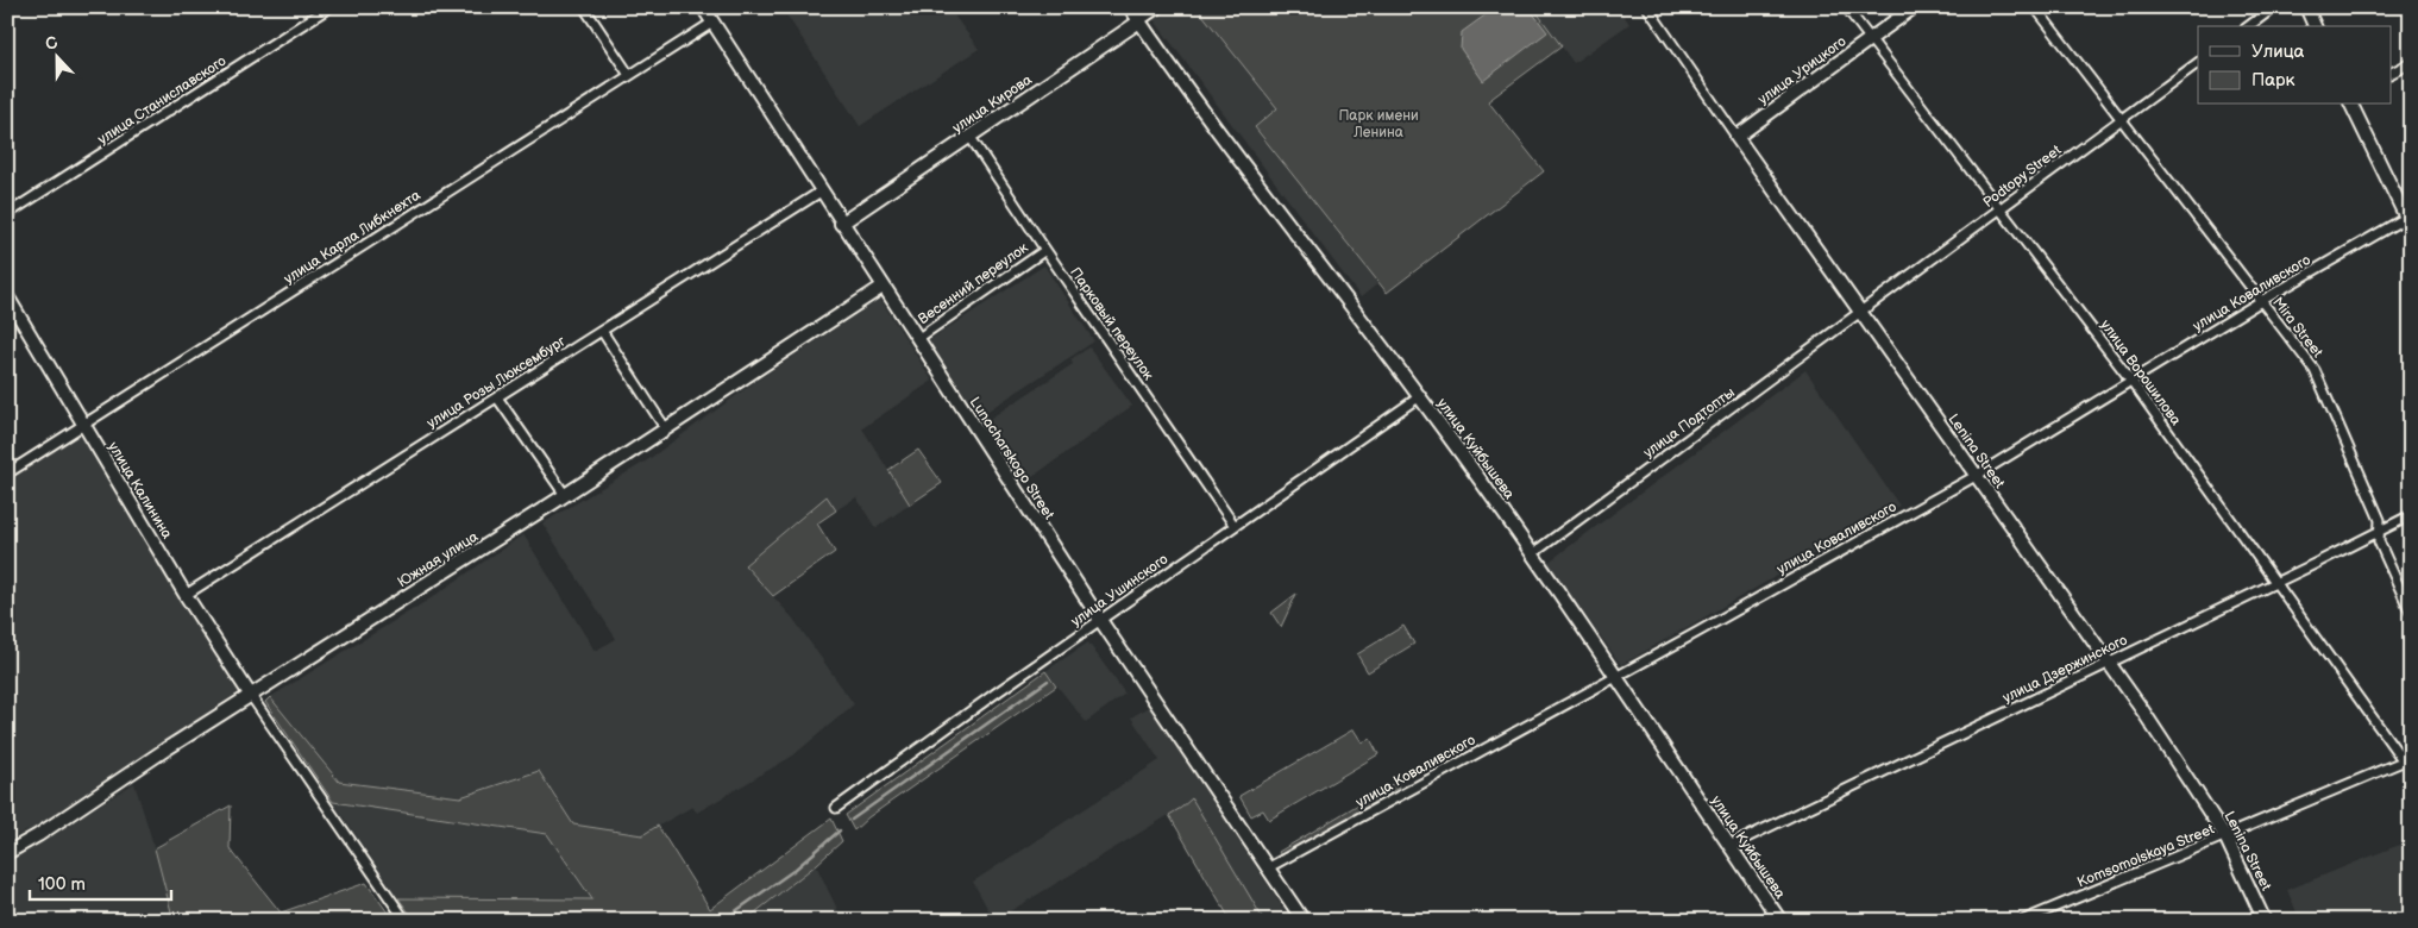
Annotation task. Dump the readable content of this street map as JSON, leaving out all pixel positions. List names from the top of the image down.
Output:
{
  "streets": {
    "street": [
      "улица Урицкого",
      "улица Станиславского",
      "улица Кирова",
      "Podtopy Street",
      "улица Карла Либкнехта",
      "Весенний переулок",
      "улица Коваливского",
      "Парковый переулок",
      "Mira Street",
      "улица Ворошилова",
      "улица Розы Люксембург",
      "улица Подтопты",
      "улица Куйбышева",
      "Lenina Street",
      "Lunacharskogo Street",
      "улица Калинина",
      "Южная улица",
      "улица Ушинского",
      "улица Дзержинского",
      "Komsomolskaya Street"
    ]
  },
  "crossings": [
    ["улица Урицкого", "улица Ворошилова"],
    ["улица Урицкого", "Lenina Street"],
    ["улица Кирова", "Парковый переулок"],
    ["улица Кирова", "улица Куйбышева"],
    ["улица Кирова", "Lunacharskogo Street"],
    ["Podtopy Street", "Mira Street"],
    ["Podtopy Street", "улица Ворошилова"],
    ["Podtopy Street", "улица Подтопты"],
    ["Podtopy Street", "Lenina Street"],
    ["улица Карла Либкнехта", "Lunacharskogo Street"],
    ["улица Карла Либкнехта", "улица Калинина"],
    ["Весенний переулок", "Парковый переулок"],
    ["Весенний переулок", "Lunacharskogo Street"],
    ["улица Коваливского", "Mira Street"],
    ["улица Коваливского", "улица Ворошилова"],
    ["улица Коваливского", "улица Куйбышева"],
    ["улица Коваливского", "Lenina Street"],
    ["улица Коваливского", "Lunacharskogo Street"],
    ["Парковый переулок", "улица Ушинского"],
    ["Mira Street", "улица Дзержинского"],
    ["улица Ворошилова", "улица Дзержинского"],
    ["улица Ворошилова", "Komsomolskaya Street"],
    ["улица Розы Люксембург", "Lunacharskogo Street"],
    ["улица Розы Люксембург", "улица Калинина"],
    ["улица Подтопты", "улица Куйбышева"],
    ["улица Подтопты", "Lenina Street"],
    ["улица Куйбышева", "улица Ушинского"],
    ["улица Куйбышева", "улица Дзержинского"],
    ["Lenina Street", "улица Дзержинского"],
    ["Lenina Street", "Komsomolskaya Street"],
    ["Lunacharskogo Street", "Южная улица"],
    ["Lunacharskogo Street", "улица Ушинского"],
    ["улица Калинина", "Южная улица"]
  ],
  "parks": ["Парк имени Ленина"],
  "legend": ["Улица", "Парк"],
  "scale_bar": "100 m",
  "north": "top"
}
